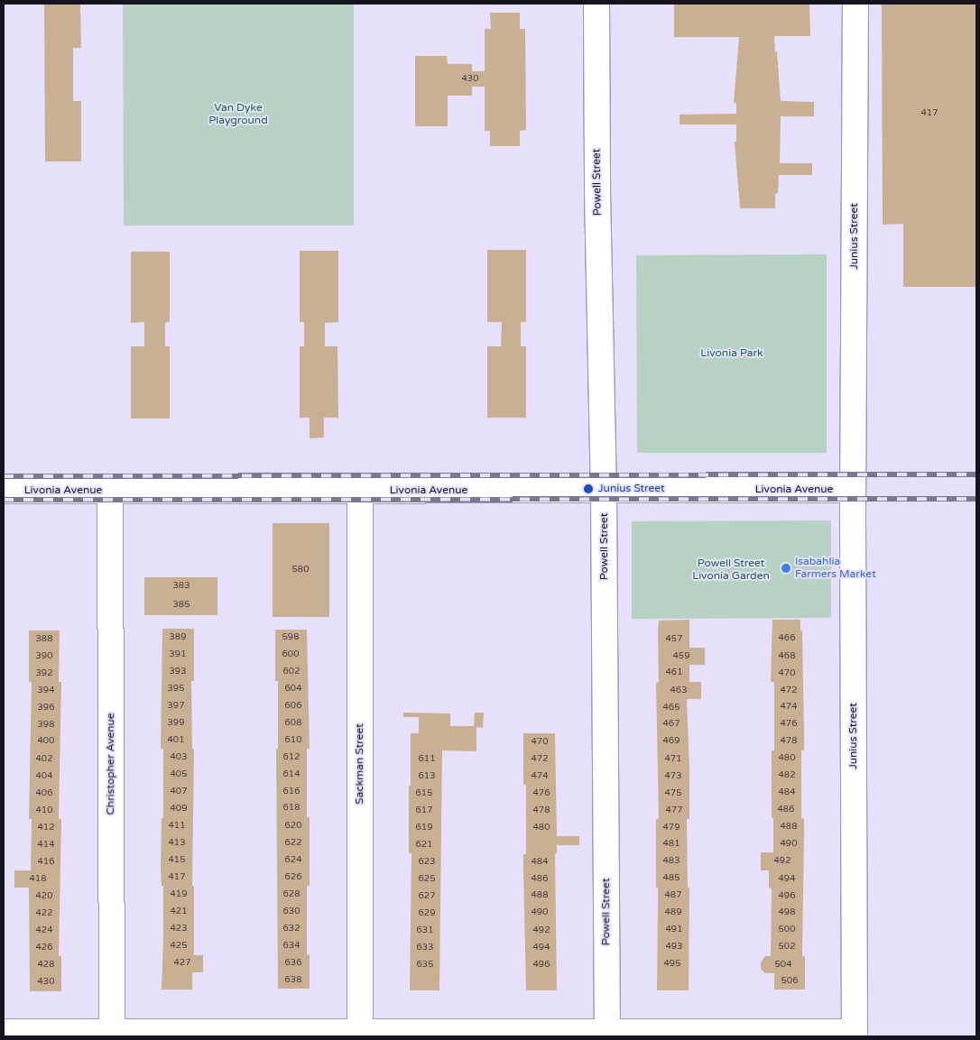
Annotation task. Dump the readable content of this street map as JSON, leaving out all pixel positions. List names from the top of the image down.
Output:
{
  "streets": {
    "street": [
      "Powell Street",
      "Junius Street",
      "Livonia Avenue",
      "Christopher Avenue",
      "Sackman Street"
    ]
  },
  "crossings": [
    ["Powell Street", "Livonia Avenue"],
    ["Junius Street", "Livonia Avenue"],
    ["Livonia Avenue", "Christopher Avenue"],
    ["Livonia Avenue", "Sackman Street"]
  ],
  "parks": ["Van Dyke Playground", "Livonia Park", "Powell Street Livonia Garden"],
  "places": ["Junius Street", "Isabahlia Farmers Market"],
  "house_numbers": [
    "430",
    "417",
    "580",
    "383",
    "385",
    "389",
    "598",
    "466",
    "388",
    "457",
    "391",
    "600",
    "390",
    "459",
    "468",
    "393",
    "602",
    "461",
    "392",
    "470",
    "395",
    "604",
    "394",
    "463",
    "472",
    "397",
    "606",
    "474",
    "396",
    "465",
    "399",
    "608",
    "467",
    "476",
    "398",
    "401",
    "610",
    "400",
    "469",
    "478",
    "470",
    "403",
    "612",
    "480",
    "402",
    "611",
    "472",
    "471",
    "405",
    "614",
    "482",
    "404",
    "613",
    "474",
    "473",
    "407",
    "616",
    "484",
    "406",
    "615",
    "476",
    "475",
    "618",
    "409",
    "486",
    "410",
    "617",
    "478",
    "477",
    "411",
    "620",
    "488",
    "412",
    "619",
    "480",
    "479",
    "413",
    "622",
    "481",
    "490",
    "414",
    "621",
    "415",
    "624",
    "483",
    "492",
    "416",
    "623",
    "484",
    "417",
    "626",
    "485",
    "418",
    "625",
    "486",
    "494",
    "419",
    "628",
    "488",
    "487",
    "420",
    "627",
    "496",
    "421",
    "630",
    "490",
    "489",
    "498",
    "422",
    "629",
    "423",
    "632",
    "491",
    "500",
    "424",
    "631",
    "492",
    "425",
    "634",
    "493",
    "502",
    "426",
    "633",
    "494",
    "427",
    "636",
    "495",
    "428",
    "635",
    "496",
    "504",
    "638",
    "506",
    "430"
  ]
}
